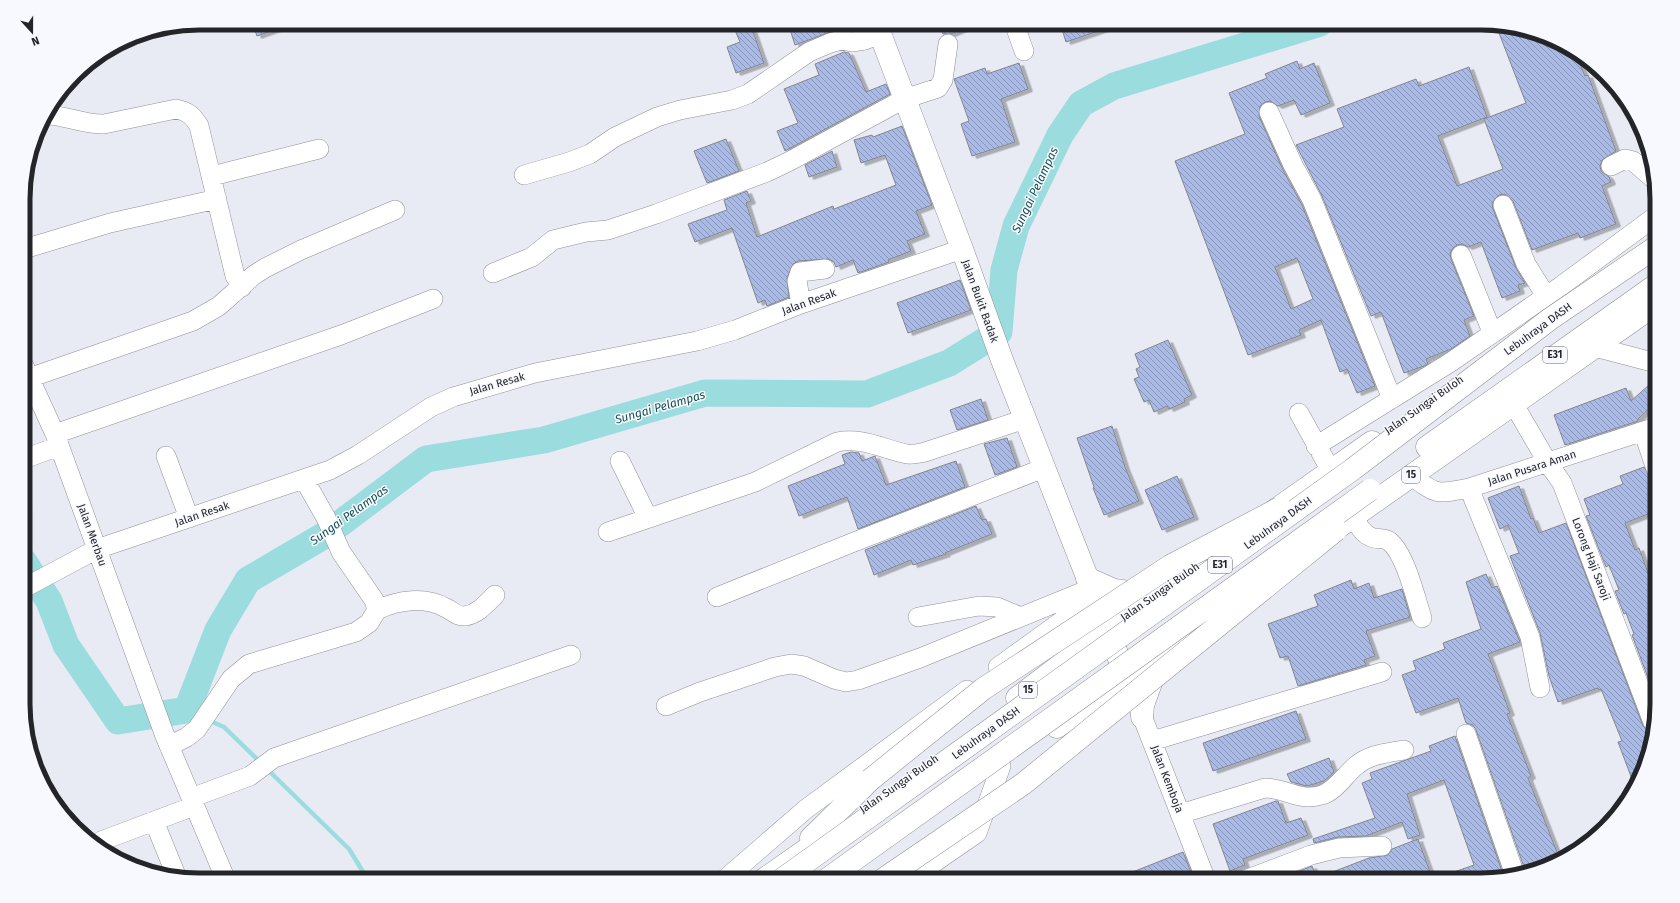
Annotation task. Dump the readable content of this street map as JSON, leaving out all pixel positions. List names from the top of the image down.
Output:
{
  "streets": {
    "main road": [
      "Jalan Bukit Badak",
      "Lebuhraya DASH",
      "E31",
      "Jalan Sungai Buloh",
      "15"
    ],
    "street": [
      "Jalan Resak",
      "Jalan Pusara Aman",
      "Jalan Merbau",
      "Lorong Haji Saroji",
      "Jalan Kemboja"
    ]
  },
  "crossings": [
    ["Jalan Bukit Badak", "Jalan Resak"],
    ["Jalan Bukit Badak", "Jalan Sungai Buloh"],
    ["Jalan Bukit Badak", "15"],
    ["Jalan Bukit Badak", "Jalan Kemboja"],
    ["Jalan Resak", "Jalan Merbau"],
    ["Lebuhraya DASH", "Jalan Sungai Buloh"],
    ["Jalan Pusara Aman", "15"],
    ["Jalan Pusara Aman", "Lorong Haji Saroji"],
    ["15", "Lorong Haji Saroji"],
    ["15", "Jalan Kemboja"]
  ],
  "water": ["Sungai Pelampas"],
  "north": "bottom"
}
